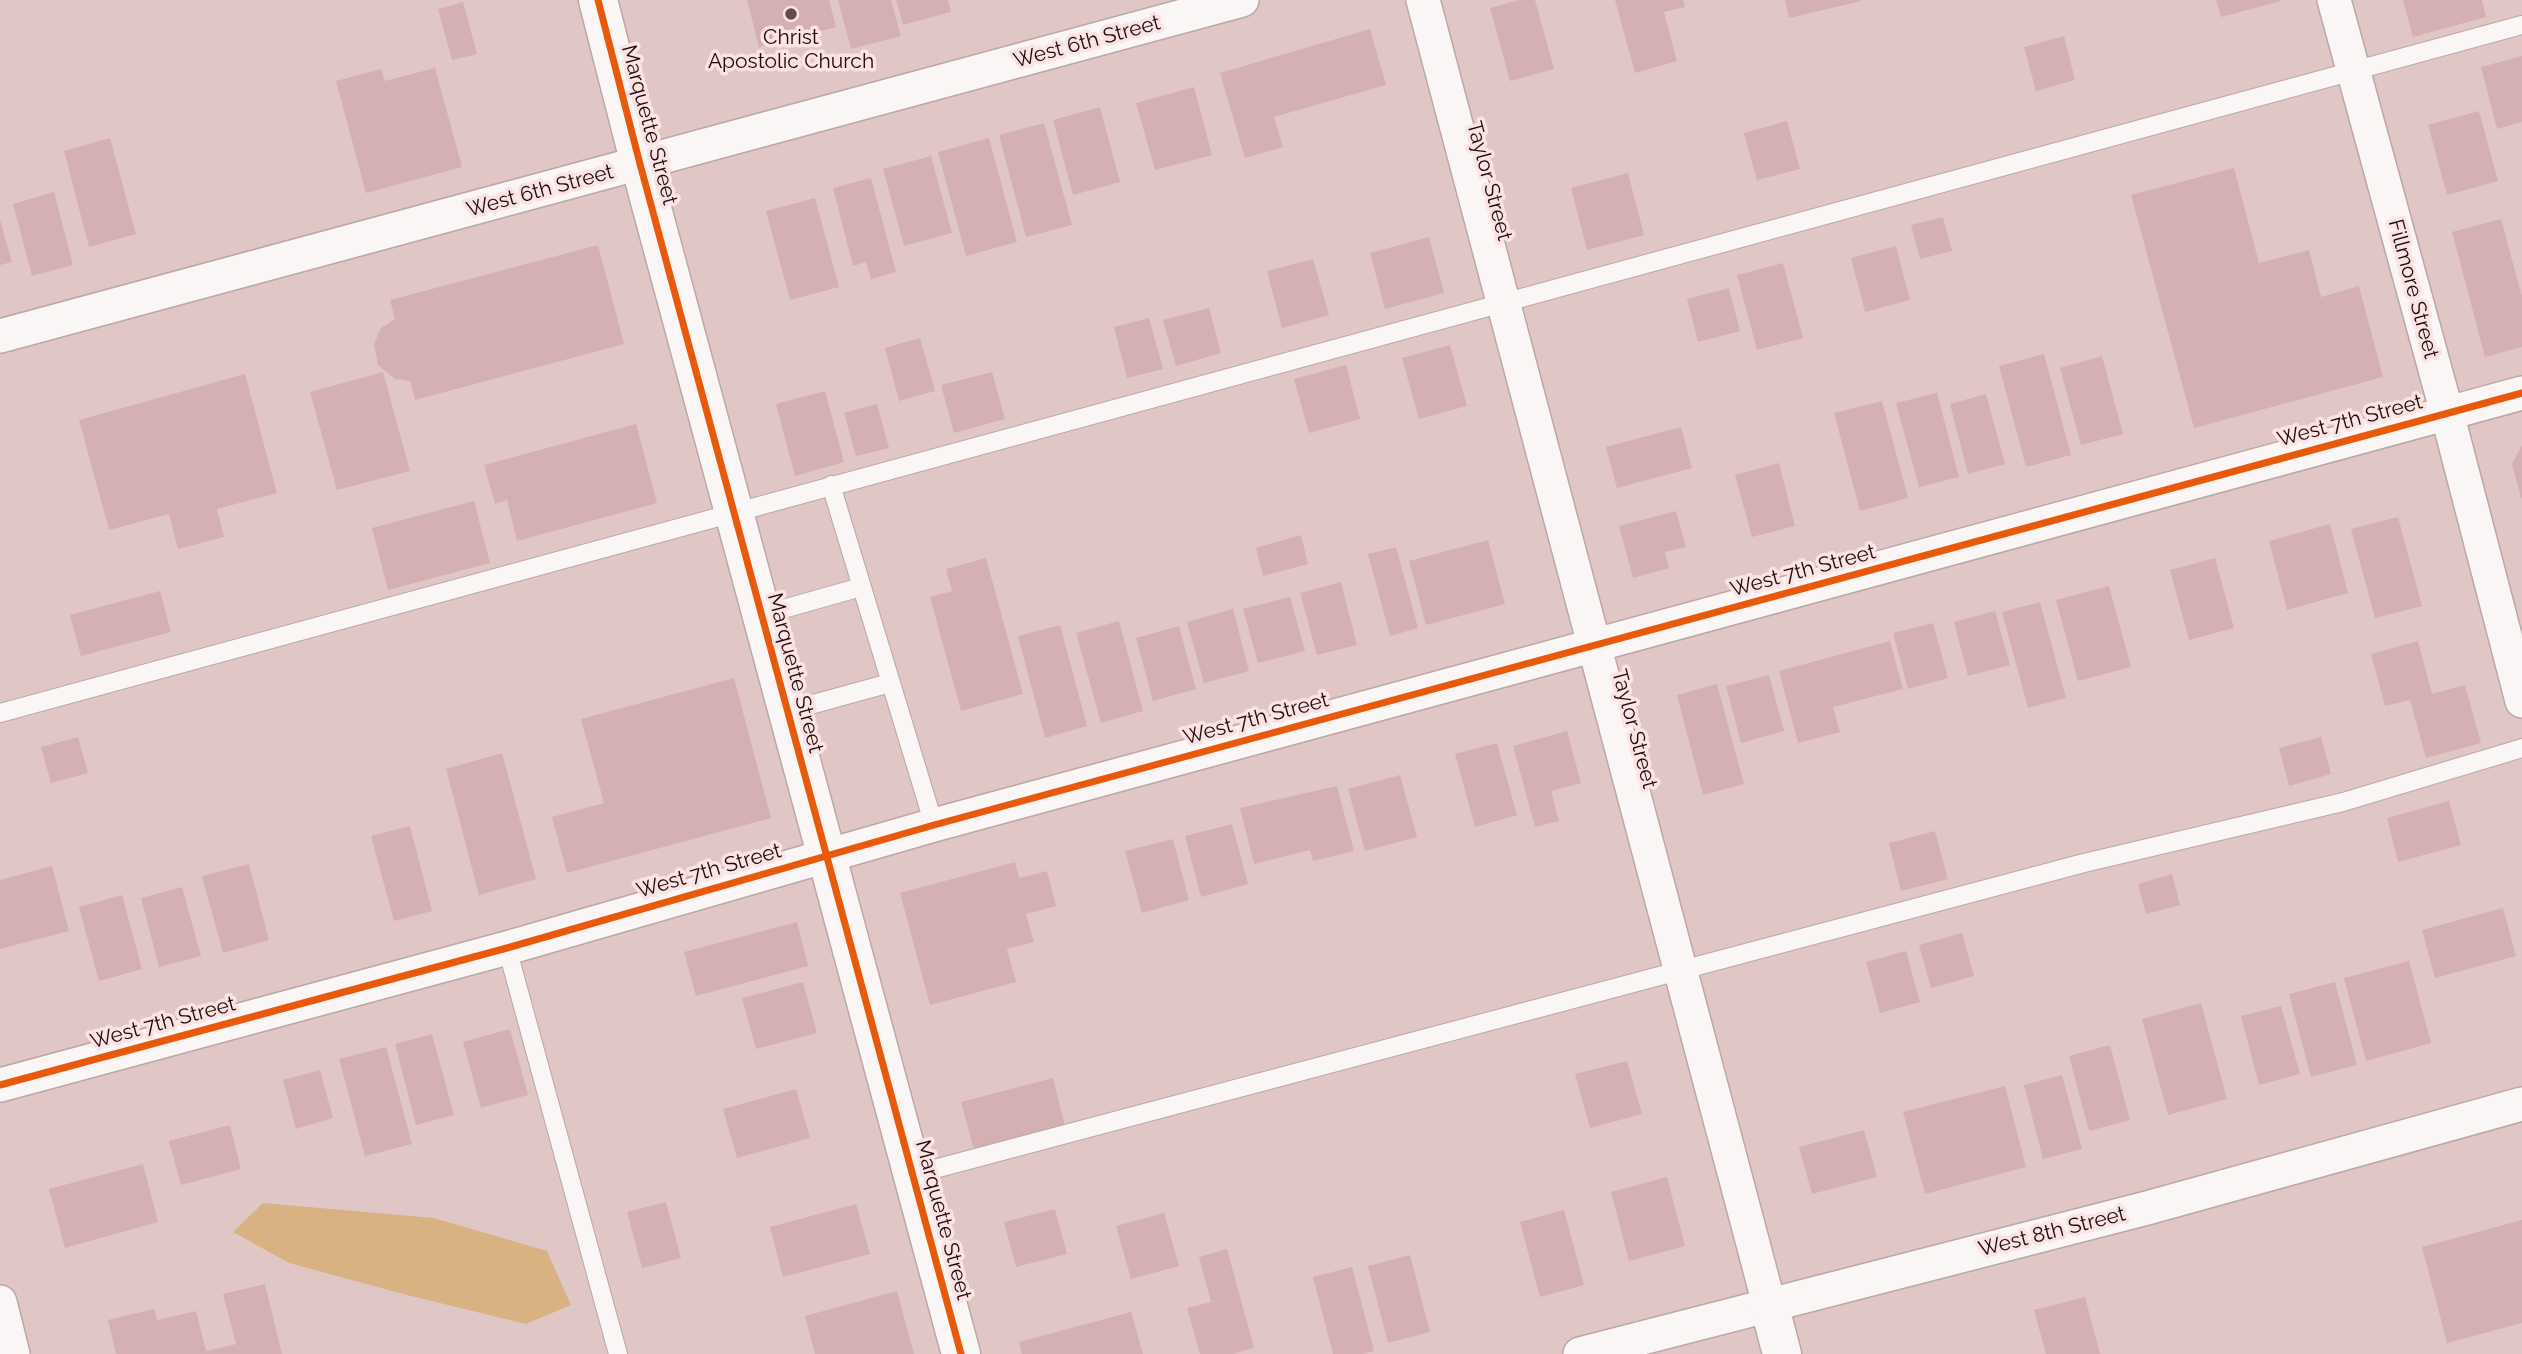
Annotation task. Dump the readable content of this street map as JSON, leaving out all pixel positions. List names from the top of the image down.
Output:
{
  "streets": {
    "street": [
      "West 6th Street",
      "Marquette Street",
      "Taylor Street",
      "Fillmore Street",
      "West 7th Street",
      "West 8th Street"
    ]
  },
  "crossings": [
    ["West 6th Street", "Marquette Street"],
    ["Marquette Street", "West 7th Street"],
    ["Taylor Street", "West 7th Street"],
    ["Taylor Street", "West 8th Street"],
    ["Fillmore Street", "West 7th Street"]
  ],
  "places": ["Christ Apostolic Church"]
}
